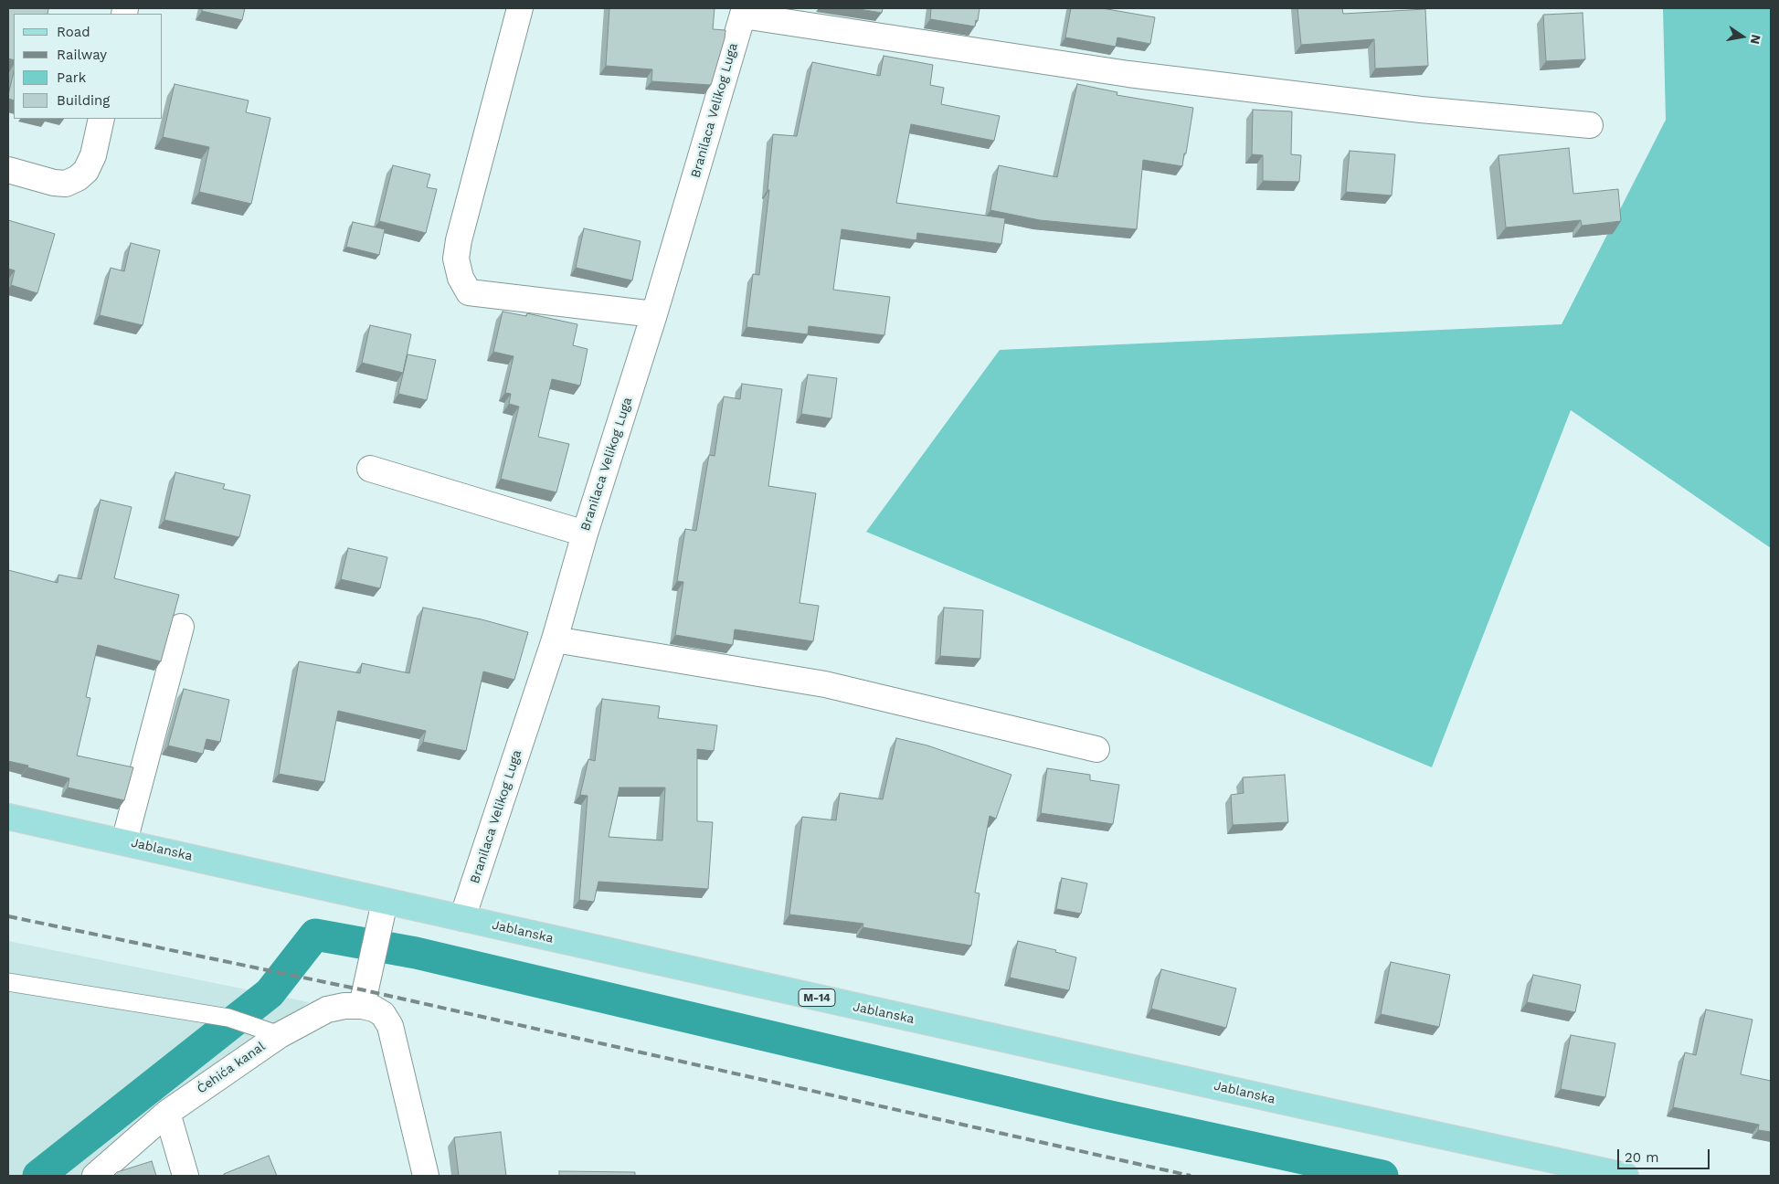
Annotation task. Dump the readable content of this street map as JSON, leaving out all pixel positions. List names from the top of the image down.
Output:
{
  "streets": {
    "main road": ["Jablanska", "M-14"],
    "street": ["Branilaca Velikog Luga", "Ćehića kanal"]
  },
  "crossings": [
    ["Branilaca Velikog Luga", "Jablanska"]
  ],
  "legend": [
    "Road",
    "Railway",
    "Park",
    "Building"
  ],
  "scale_bar": "20 m",
  "north": "right"
}
